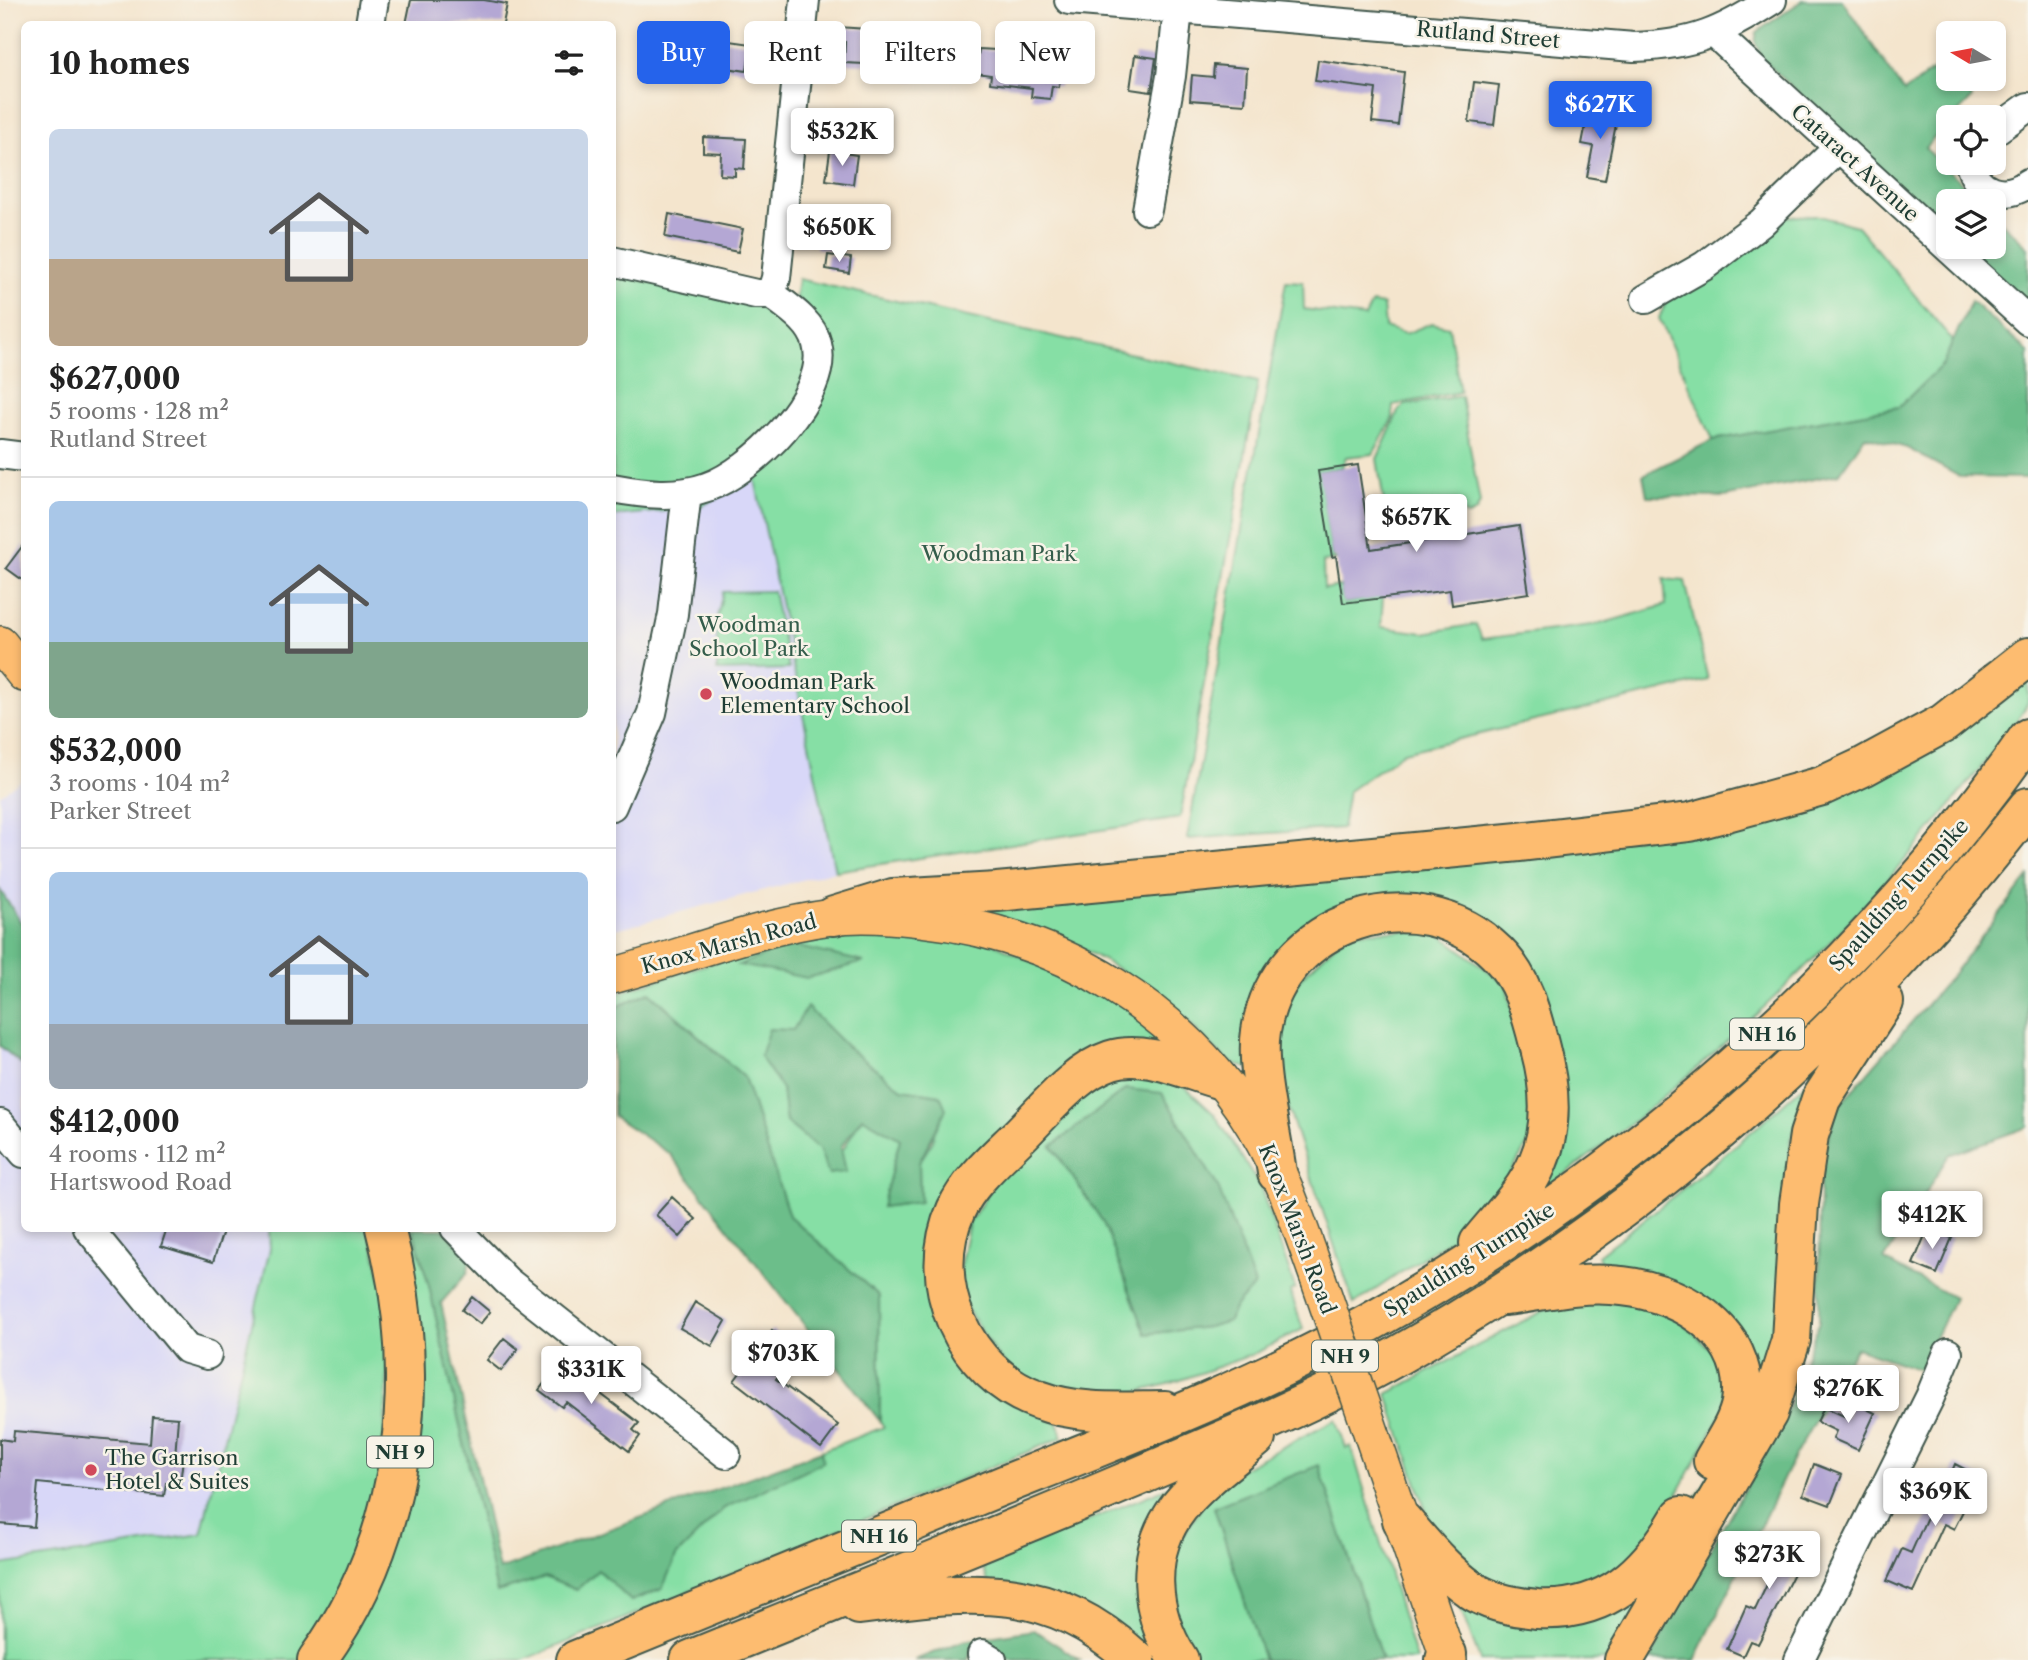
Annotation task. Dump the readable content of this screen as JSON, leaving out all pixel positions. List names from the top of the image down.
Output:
{
  "streets": {
    "highway": ["Spaulding Turnpike", "NH 16", "NH 9"],
    "main road": ["Knox Marsh Road"],
    "street": ["Rutland Street", "Cataract Avenue"]
  },
  "crossings": [
    ["Rutland Street", "Cataract Avenue"]
  ],
  "parks": ["Woodman Park", "Woodman School Park"],
  "places": ["Woodman Park Elementary School", "The Garrison Hotel & Suites"],
  "north": "left",
  "page": {
    "chip": [
      "Buy",
      "Rent",
      "Filters",
      "New"
    ],
    "heading": "10 homes",
    "price": [
      "$627K",
      "$532K",
      "$650K",
      "$657K",
      "$412K",
      "$703K",
      "$331K",
      "$276K",
      "$369K",
      "$273K"
    ],
    "list": [
      {
        "name": "$627,000",
        "note": "5 rooms · 128 m² · Rutland Street"
      },
      {
        "name": "$532,000",
        "note": "3 rooms · 104 m² · Parker Street"
      },
      {
        "name": "$412,000",
        "note": "4 rooms · 112 m² · Hartswood Road"
      }
    ]
  }
}
